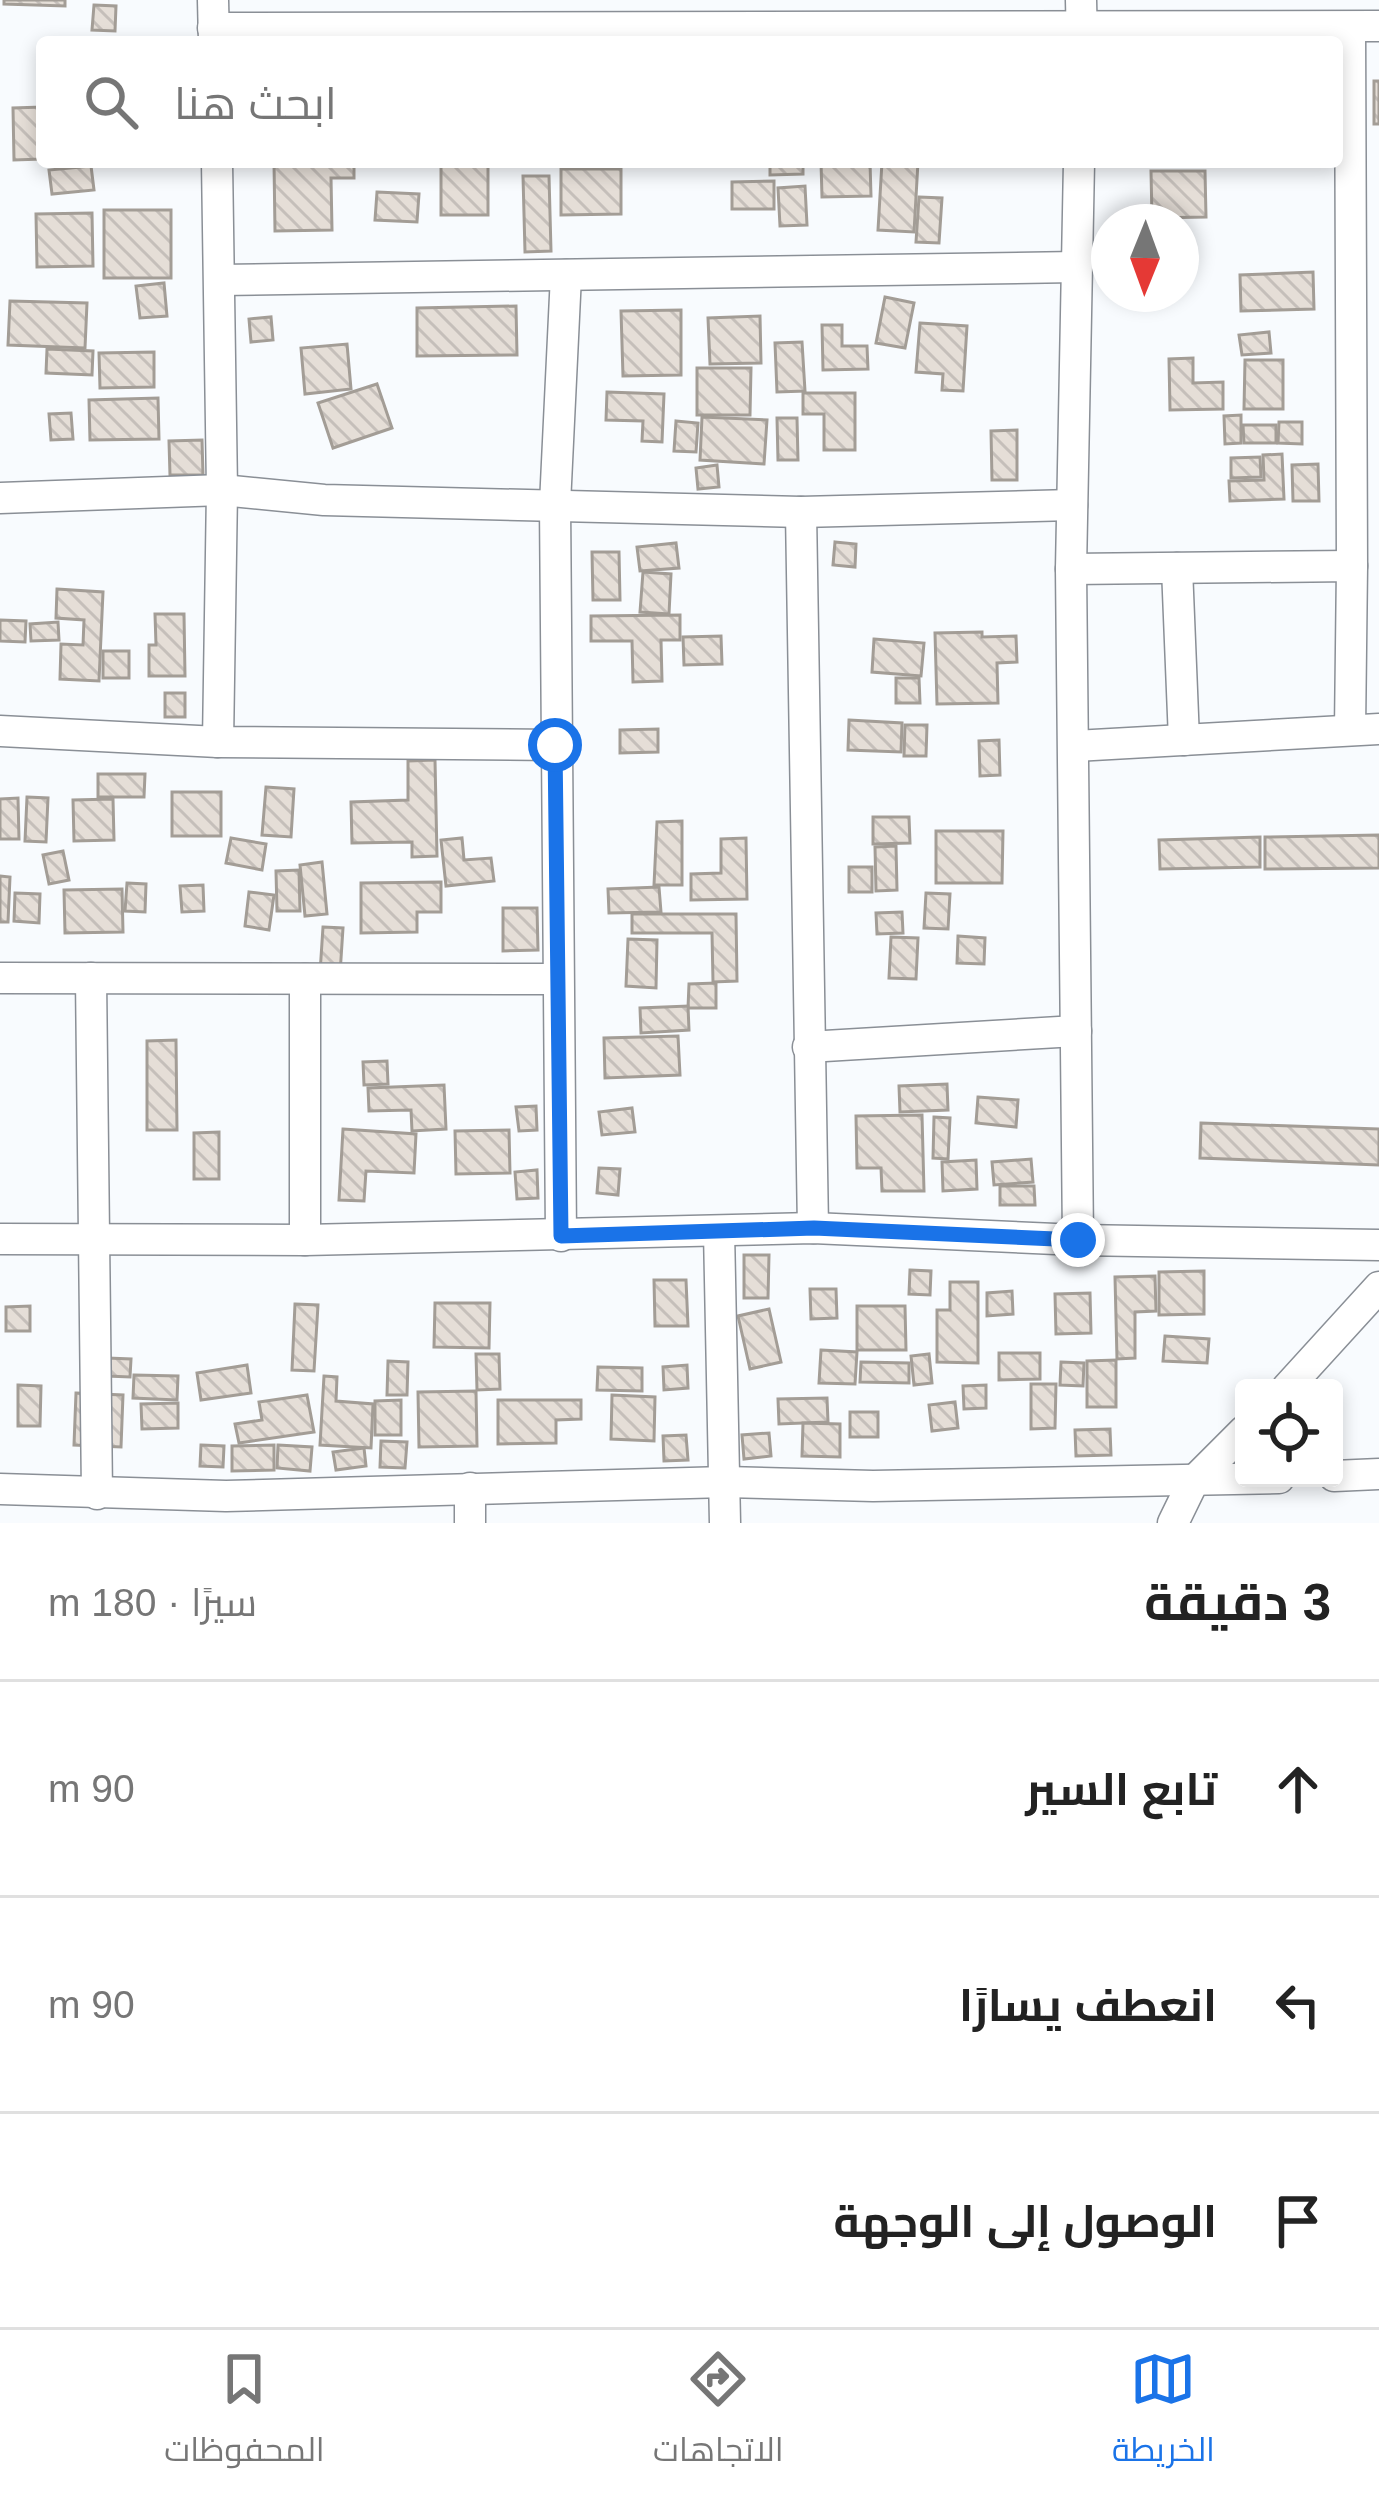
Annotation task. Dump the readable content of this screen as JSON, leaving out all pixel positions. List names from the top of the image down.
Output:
{
  "north": "bottom",
  "page": {
    "search": "ابحث هنا",
    "heading": ["3 دقيقة", "سيرًا · 180 m"],
    "list": [
      ["تابع السير", "90 m"],
      ["انعطف يسارًا", "90 m"],
      "الوصول إلى الوجهة"
    ],
    "nav": ["الخريطة", "الاتجاهات", "المحفوظات"]
  }
}
